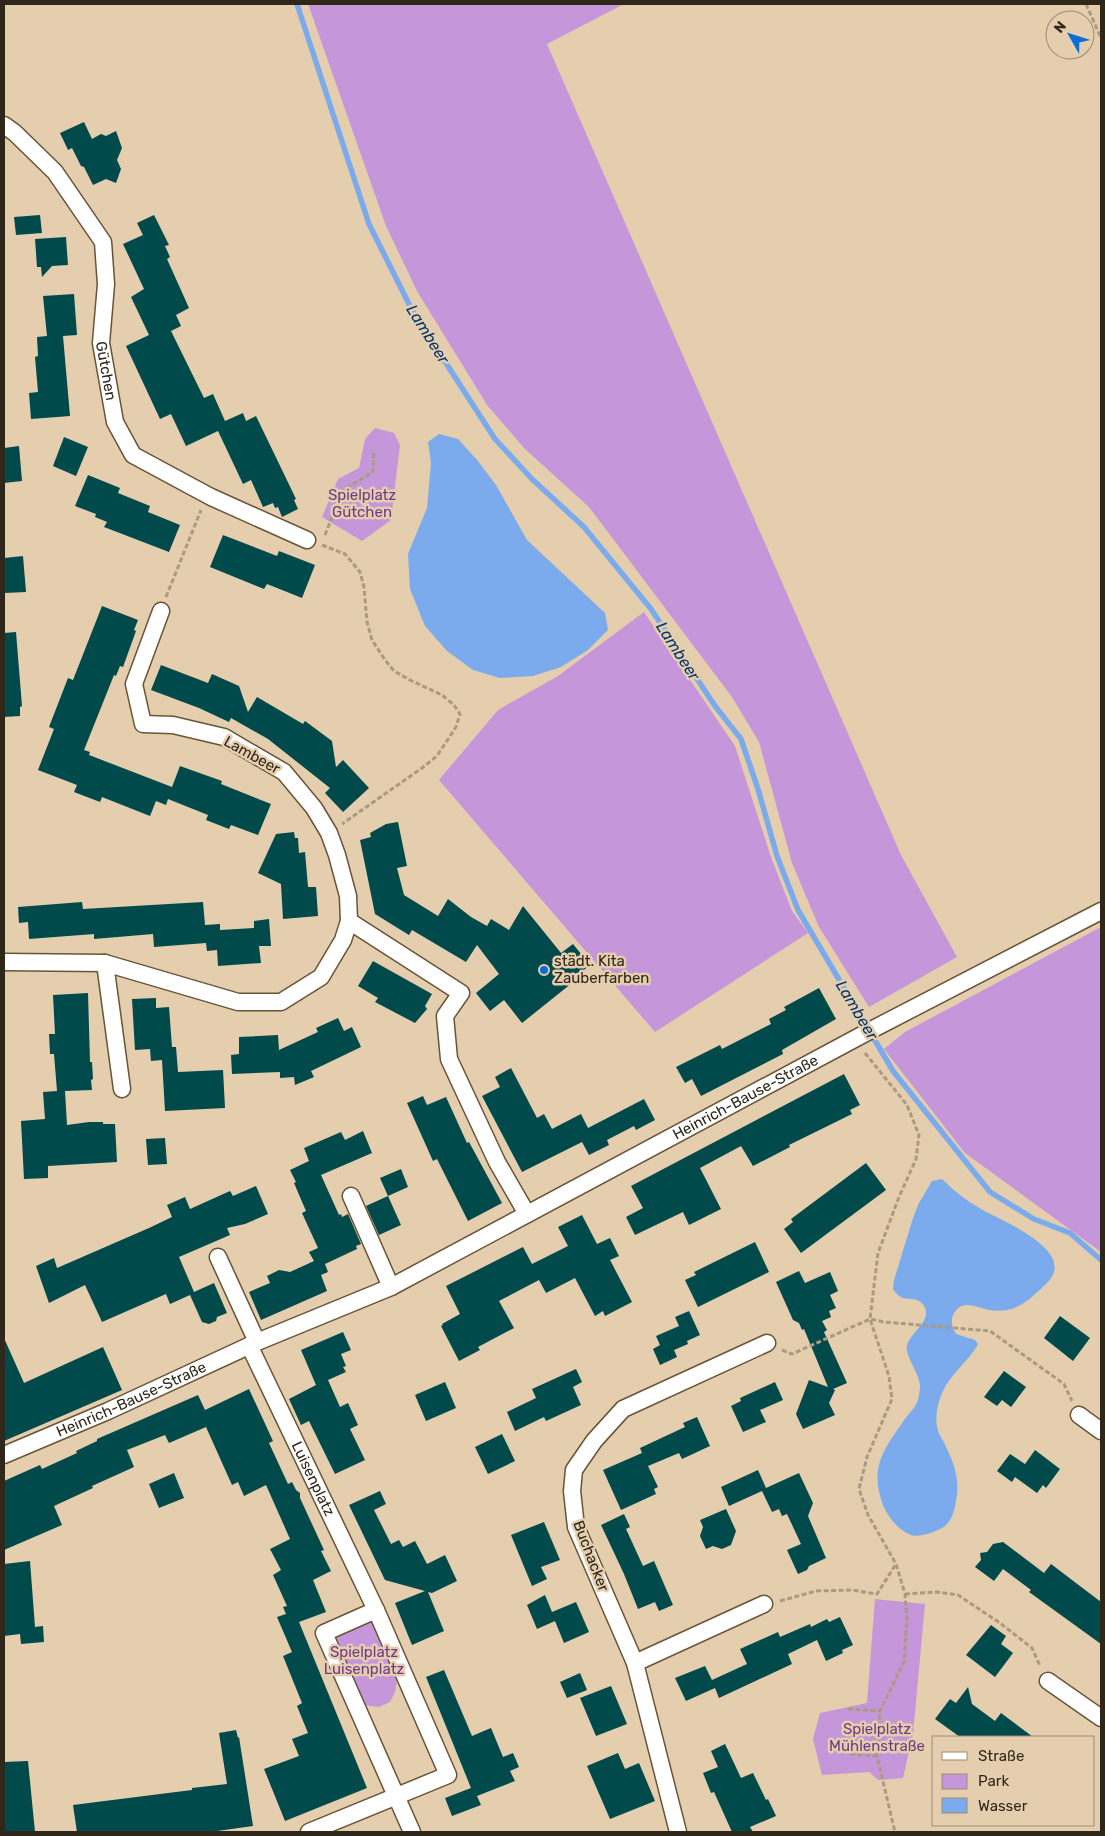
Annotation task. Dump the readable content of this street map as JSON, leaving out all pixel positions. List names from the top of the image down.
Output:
{
  "streets": {
    "street": [
      "Gütchen",
      "Lambeer",
      "Heinrich-Bause-Straße",
      "Luisenplatz",
      "Buchacker"
    ]
  },
  "crossings": [
    ["Heinrich-Bause-Straße", "Luisenplatz"]
  ],
  "water": ["Lambeer"],
  "parks": ["Spielplatz Gütchen", "Spielplatz Luisenplatz", "Spielplatz Mühlenstraße"],
  "places": ["städt. Kita Zauberfarben"],
  "legend": ["Straße", "Park", "Wasser"],
  "north": "top left"
}
